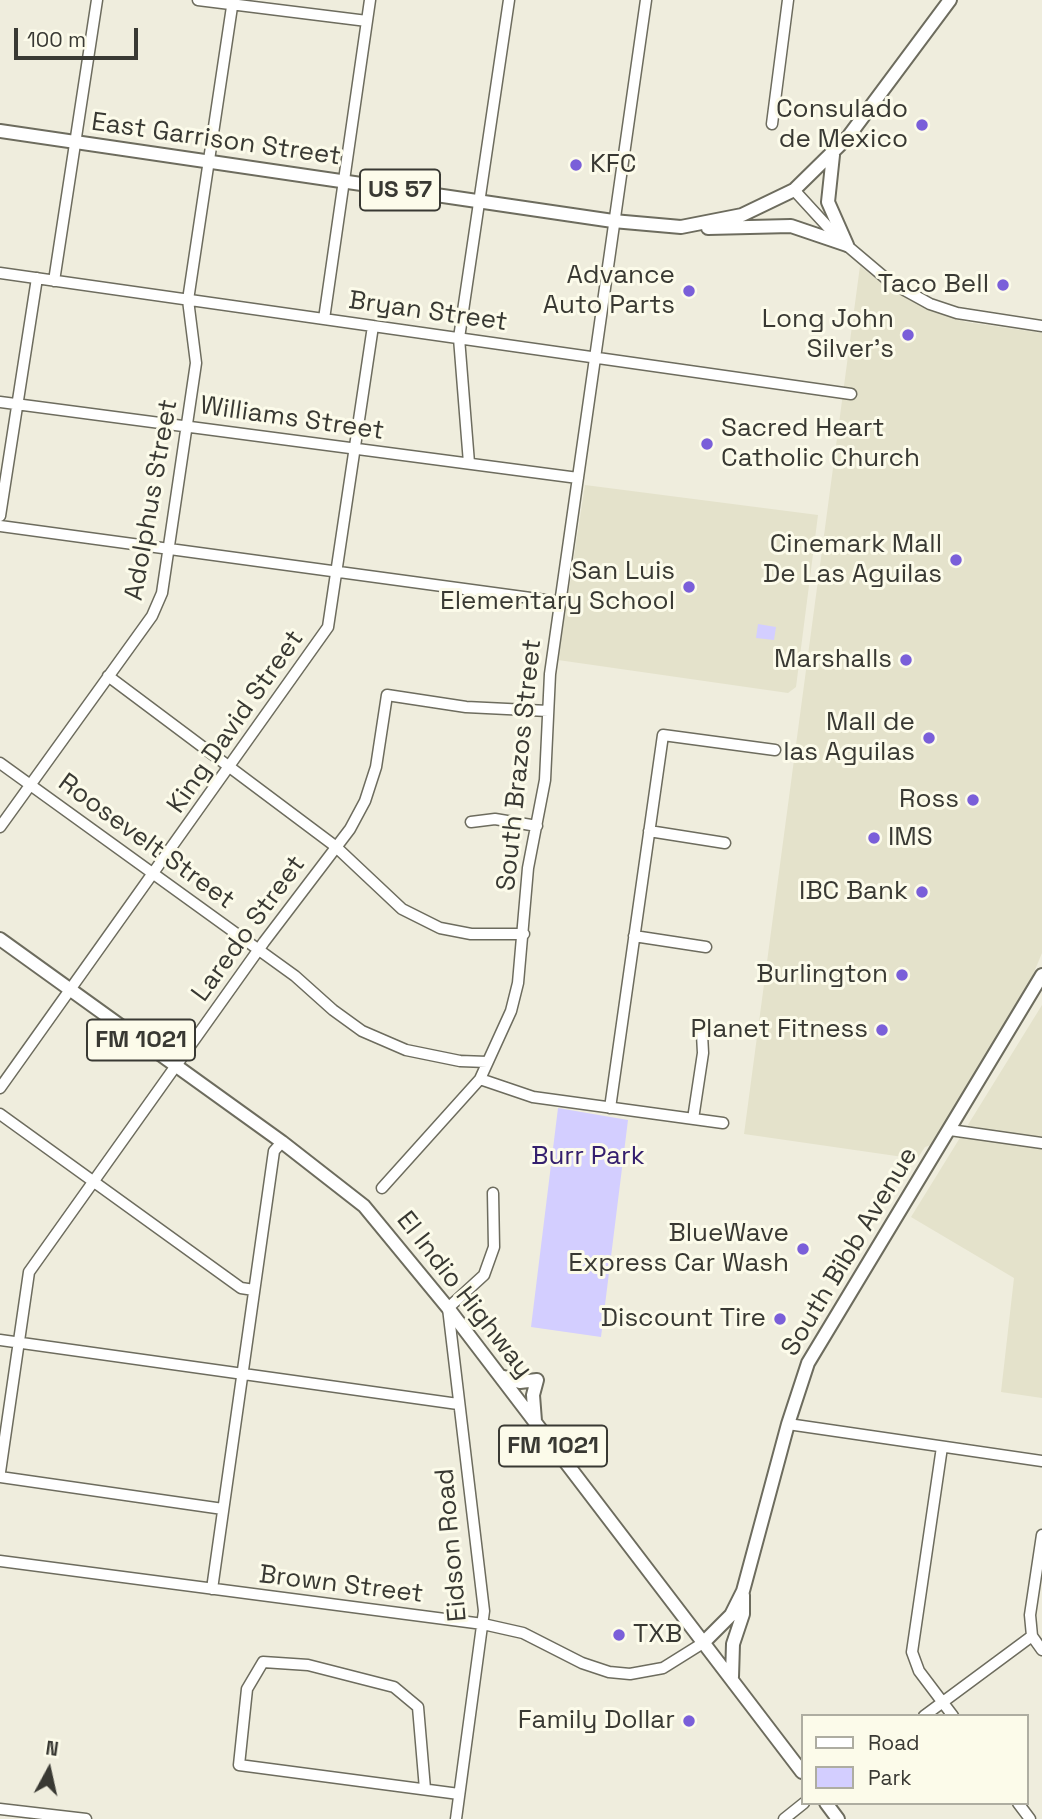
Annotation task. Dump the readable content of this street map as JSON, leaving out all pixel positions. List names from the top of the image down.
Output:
{
  "streets": {
    "main road": [
      "East Garrison Street",
      "US 57",
      "FM 1021",
      "South Bibb Avenue",
      "El Indio Highway"
    ],
    "street": [
      "Bryan Street",
      "Williams Street",
      "Adolphus Street",
      "King David Street",
      "South Brazos Street",
      "Roosevelt Street",
      "Laredo Street",
      "Eidson Road",
      "Brown Street"
    ]
  },
  "crossings": [
    ["East Garrison Street", "Adolphus Street"],
    ["East Garrison Street", "South Brazos Street"],
    ["Bryan Street", "Adolphus Street"],
    ["Bryan Street", "King David Street"],
    ["Bryan Street", "South Brazos Street"],
    ["Williams Street", "Adolphus Street"],
    ["Williams Street", "King David Street"],
    ["Williams Street", "South Brazos Street"],
    ["Adolphus Street", "Roosevelt Street"],
    ["King David Street", "Roosevelt Street"],
    ["King David Street", "El Indio Highway"],
    ["South Brazos Street", "Roosevelt Street"],
    ["South Brazos Street", "Laredo Street"],
    ["Roosevelt Street", "Laredo Street"],
    ["Laredo Street", "El Indio Highway"],
    ["South Bibb Avenue", "El Indio Highway"],
    ["South Bibb Avenue", "Brown Street"],
    ["El Indio Highway", "Eidson Road"],
    ["El Indio Highway", "Brown Street"],
    ["Eidson Road", "Brown Street"]
  ],
  "parks": ["Burr Park"],
  "places": [
    "Consulado de Mexico",
    "KFC",
    "Taco Bell",
    "Advance Auto Parts",
    "Long John Silver's",
    "Sacred Heart Catholic Church",
    "Cinemark Mall De Las Aguilas",
    "San Luis Elementary School",
    "Marshalls",
    "Mall de las Aguilas",
    "Ross",
    "IMS",
    "IBC Bank",
    "Burlington",
    "Planet Fitness",
    "BlueWave Express Car Wash",
    "Discount Tire",
    "TXB",
    "Family Dollar"
  ],
  "legend": ["Road", "Park"],
  "scale_bar": "100 m",
  "north": "top"
}
